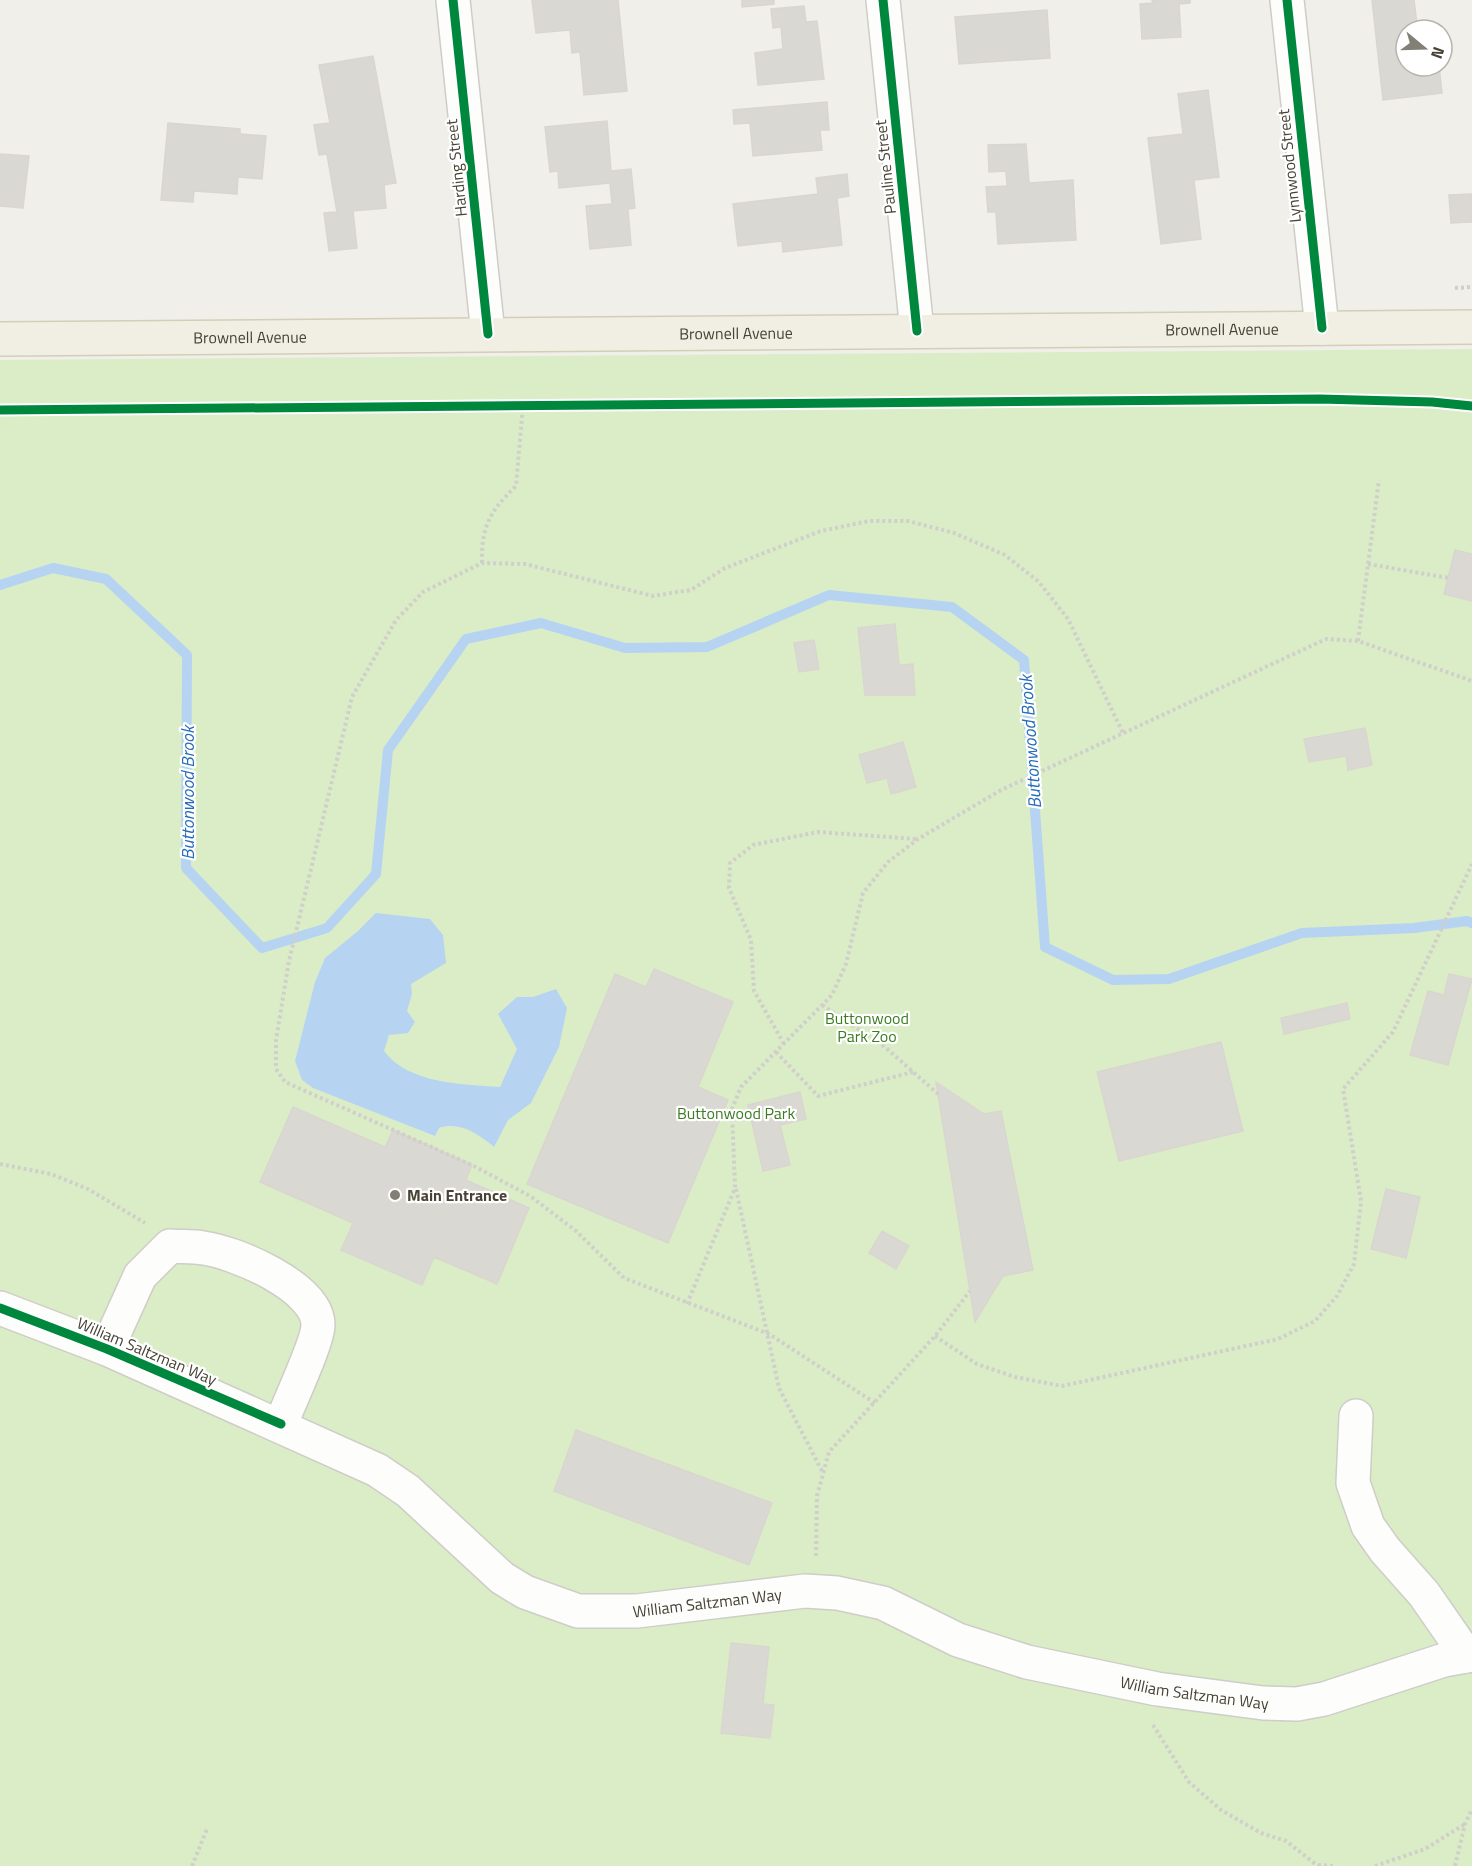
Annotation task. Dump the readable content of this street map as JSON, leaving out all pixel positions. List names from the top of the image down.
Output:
{
  "streets": {
    "main road": ["Brownell Avenue"],
    "street": [
      "Lynnwood Street",
      "Pauline Street",
      "Harding Street",
      "William Saltzman Way"
    ]
  },
  "crossings": [
    ["Lynnwood Street", "Brownell Avenue"],
    ["Pauline Street", "Brownell Avenue"],
    ["Harding Street", "Brownell Avenue"]
  ],
  "water": ["Buttonwood Brook"],
  "parks": ["Buttonwood Park Zoo", "Buttonwood Park"],
  "places": ["Main Entrance"],
  "north": "right"
}
